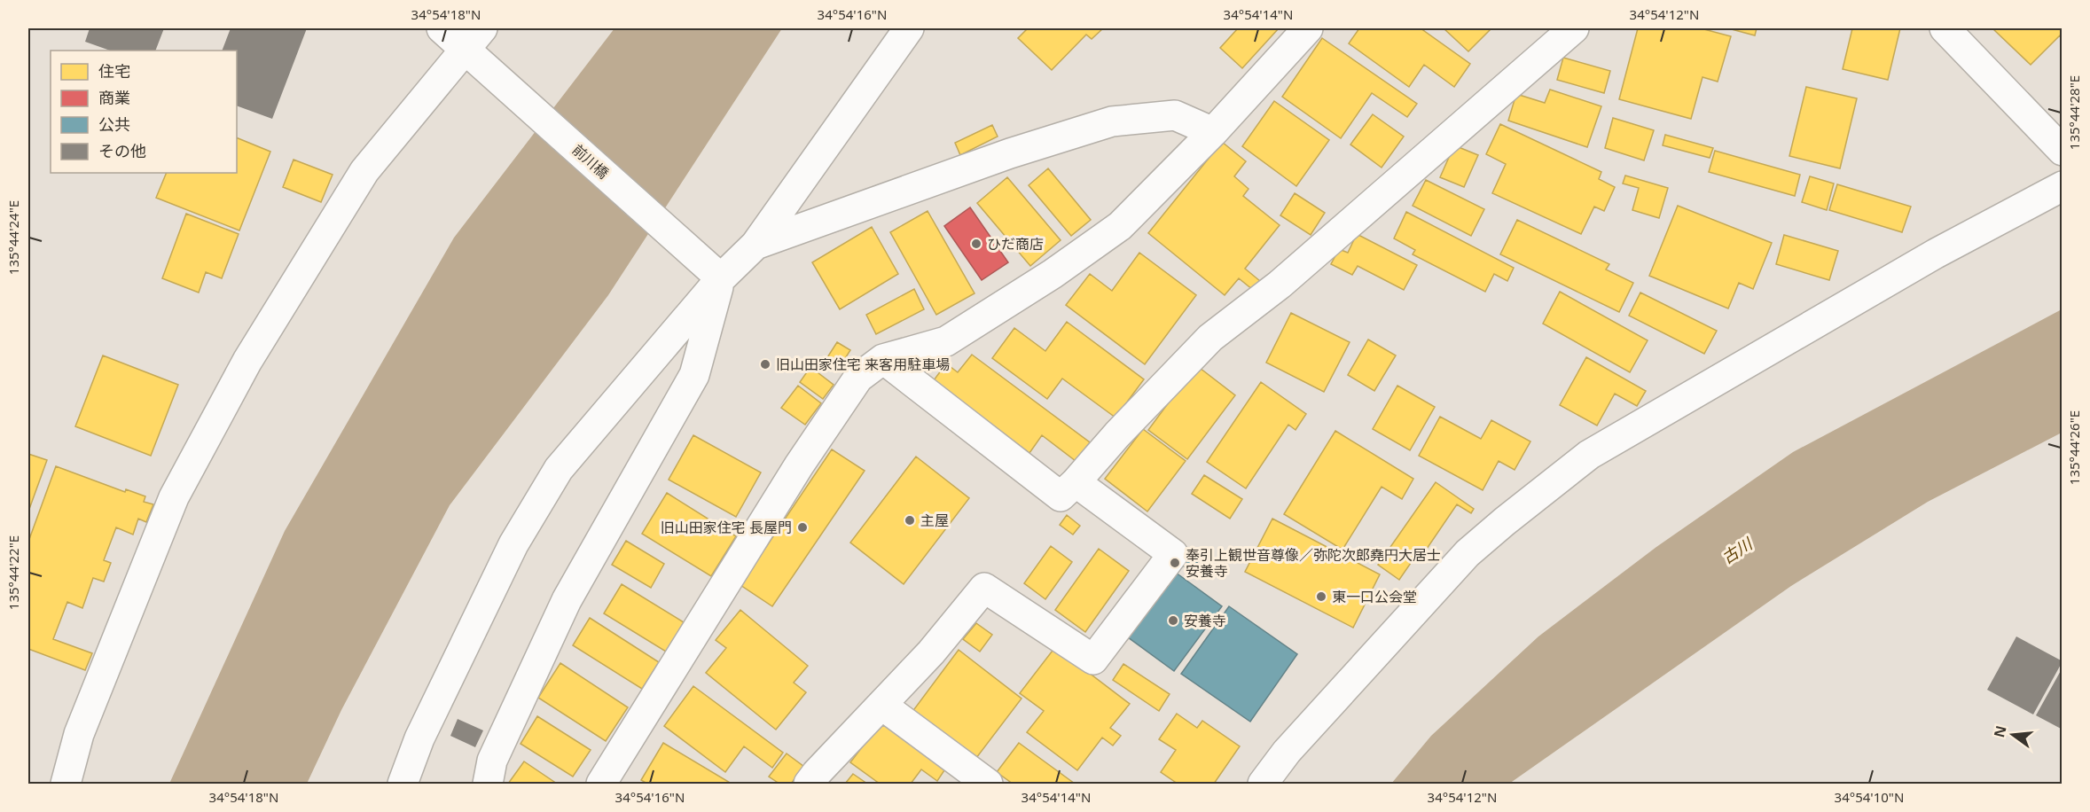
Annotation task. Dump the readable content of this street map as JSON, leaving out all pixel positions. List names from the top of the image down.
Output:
{
  "streets": {
    "street": ["前川橋"]
  },
  "water": ["古川"],
  "places": [
    "ひだ商店",
    "旧山田家住宅 来客用駐車場",
    "主屋",
    "旧山田家住宅 長屋門",
    "奉引上観世音尊像／弥陀次郎堯円大居士 安養寺",
    "東一口公会堂",
    "安養寺"
  ],
  "legend": [
    "住宅",
    "商業",
    "公共",
    "その他"
  ],
  "north": "left",
  "coordinates": [
    "34°54'18\"N",
    "34°54'16\"N",
    "34°54'14\"N",
    "34°54'12\"N",
    "135°44'28\"E",
    "135°44'24\"E",
    "135°44'26\"E",
    "135°44'22\"E",
    "34°54'10\"N"
  ]
}
